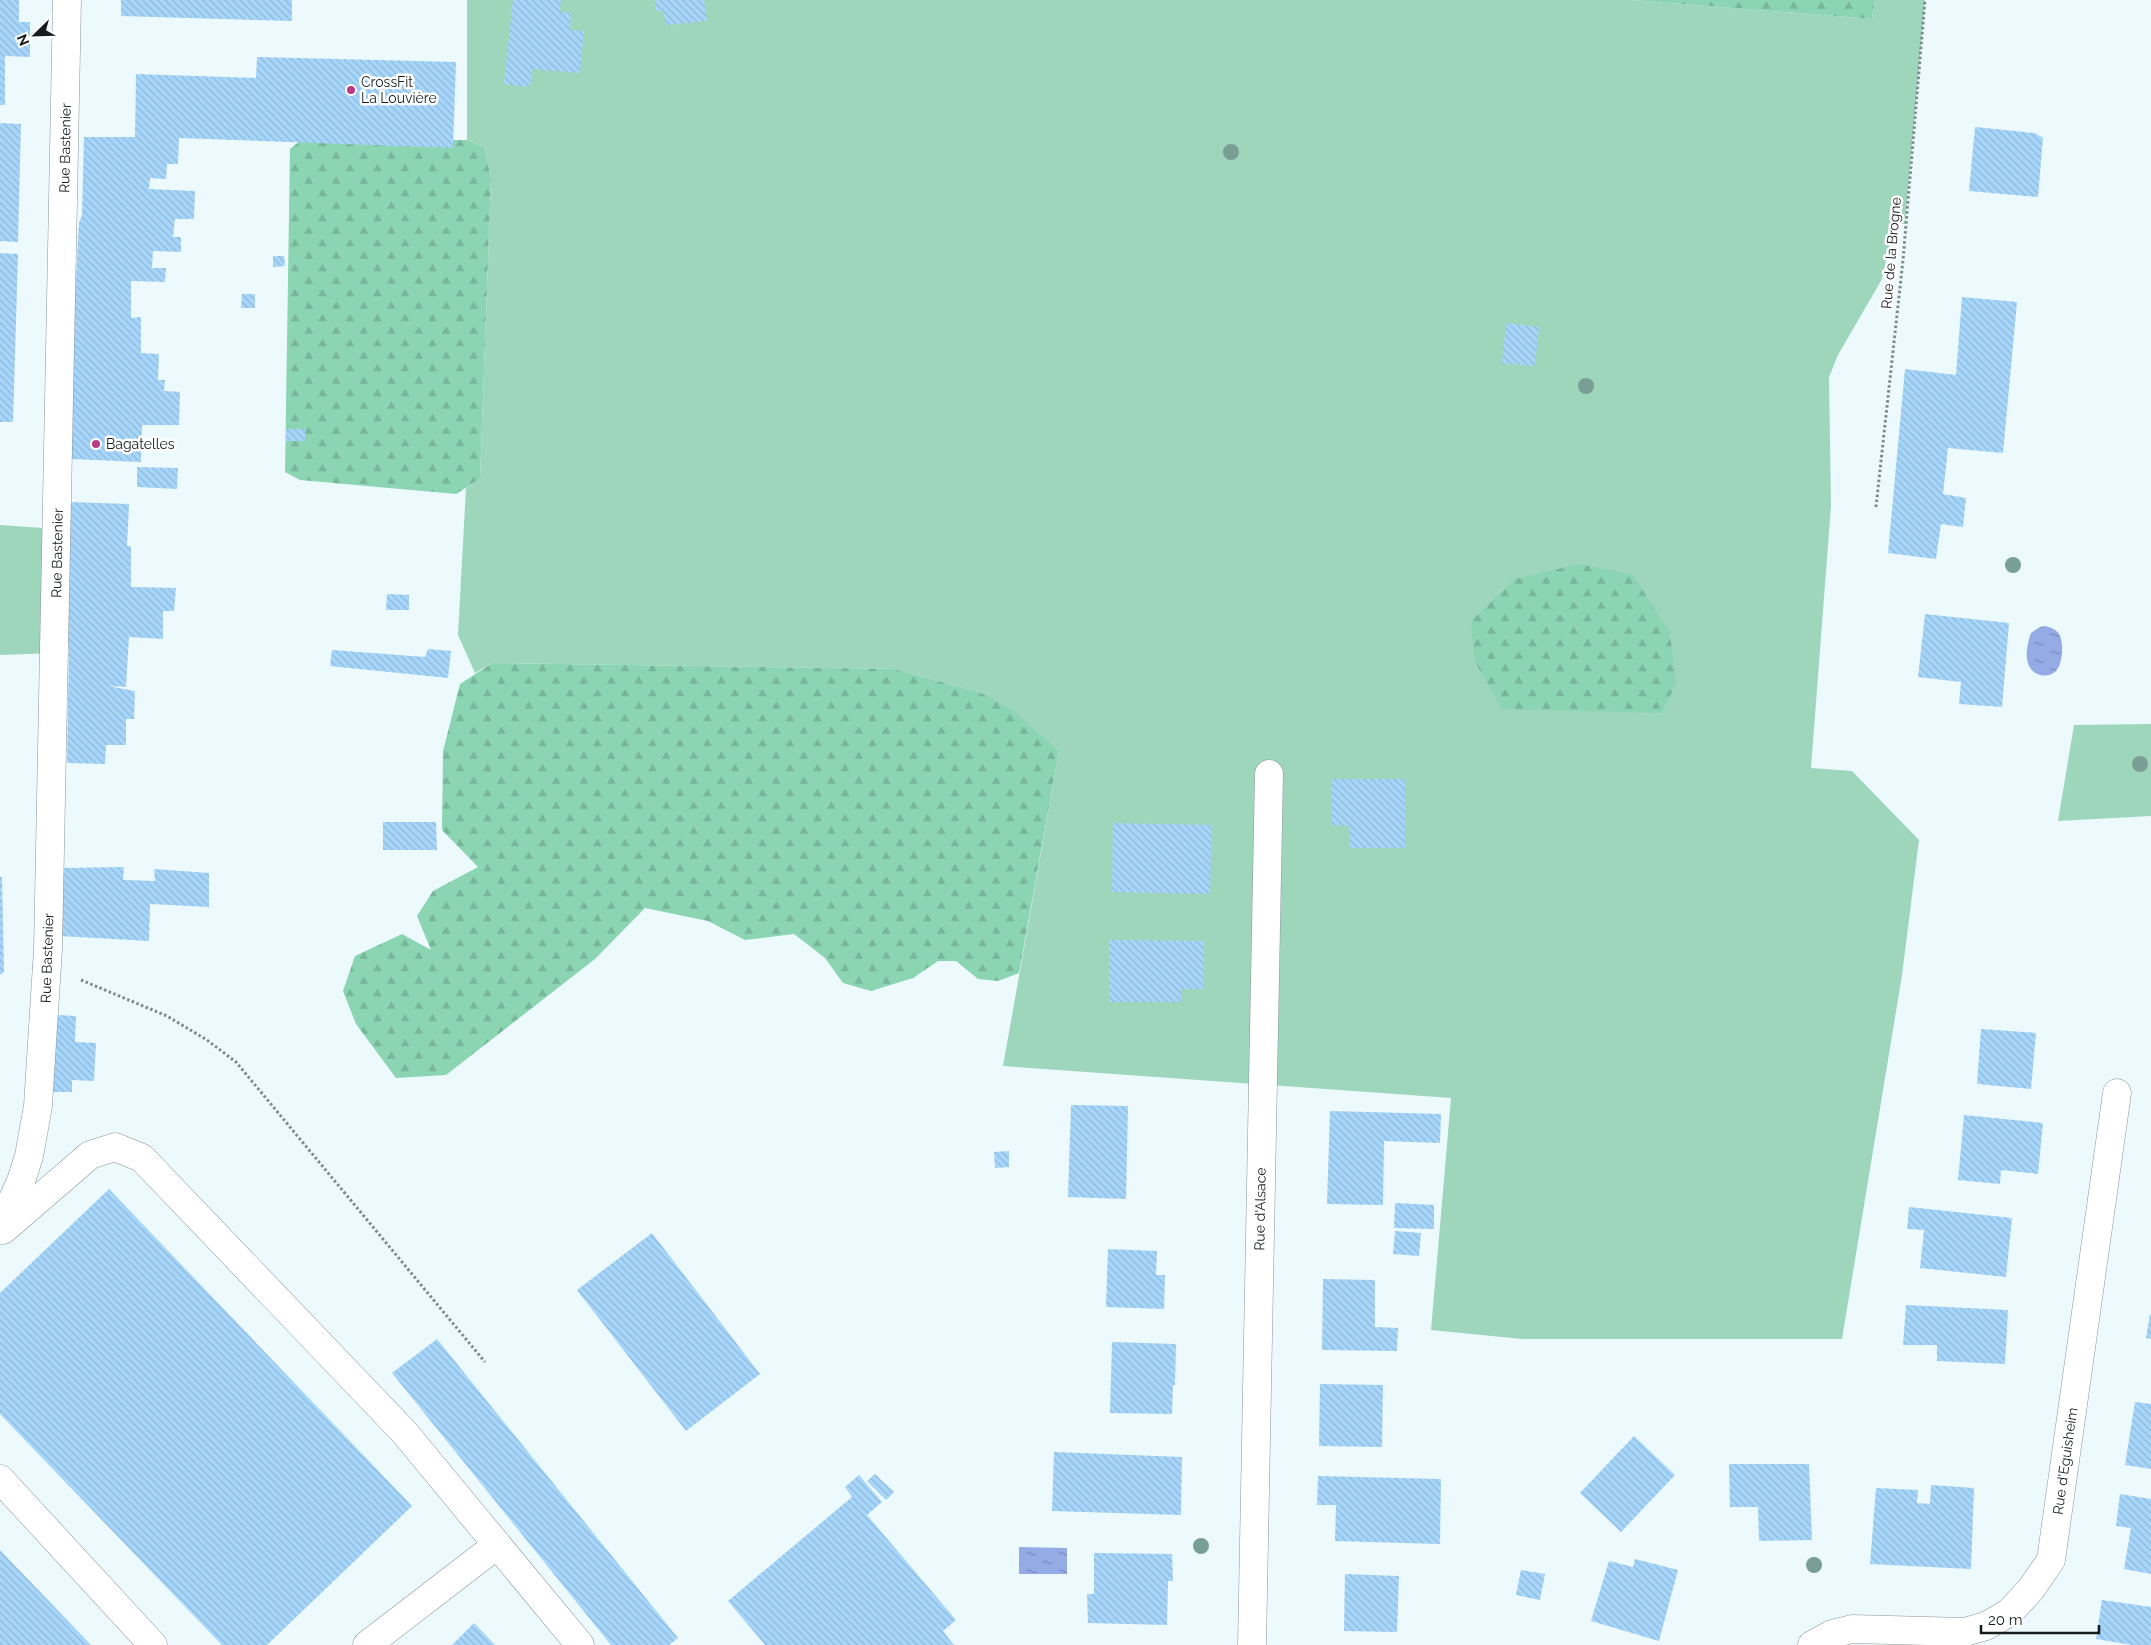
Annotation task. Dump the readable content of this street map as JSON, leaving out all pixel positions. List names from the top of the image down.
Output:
{
  "streets": {
    "street": ["Rue Bastenier", "Rue d'Alsace", "Rue d'Eguisheim"],
    "path": ["Rue de la Brogne"]
  },
  "places": ["CrossFit La Louvière", "Bagatelles"],
  "scale_bar": "20 m",
  "north": "bottom left"
}
